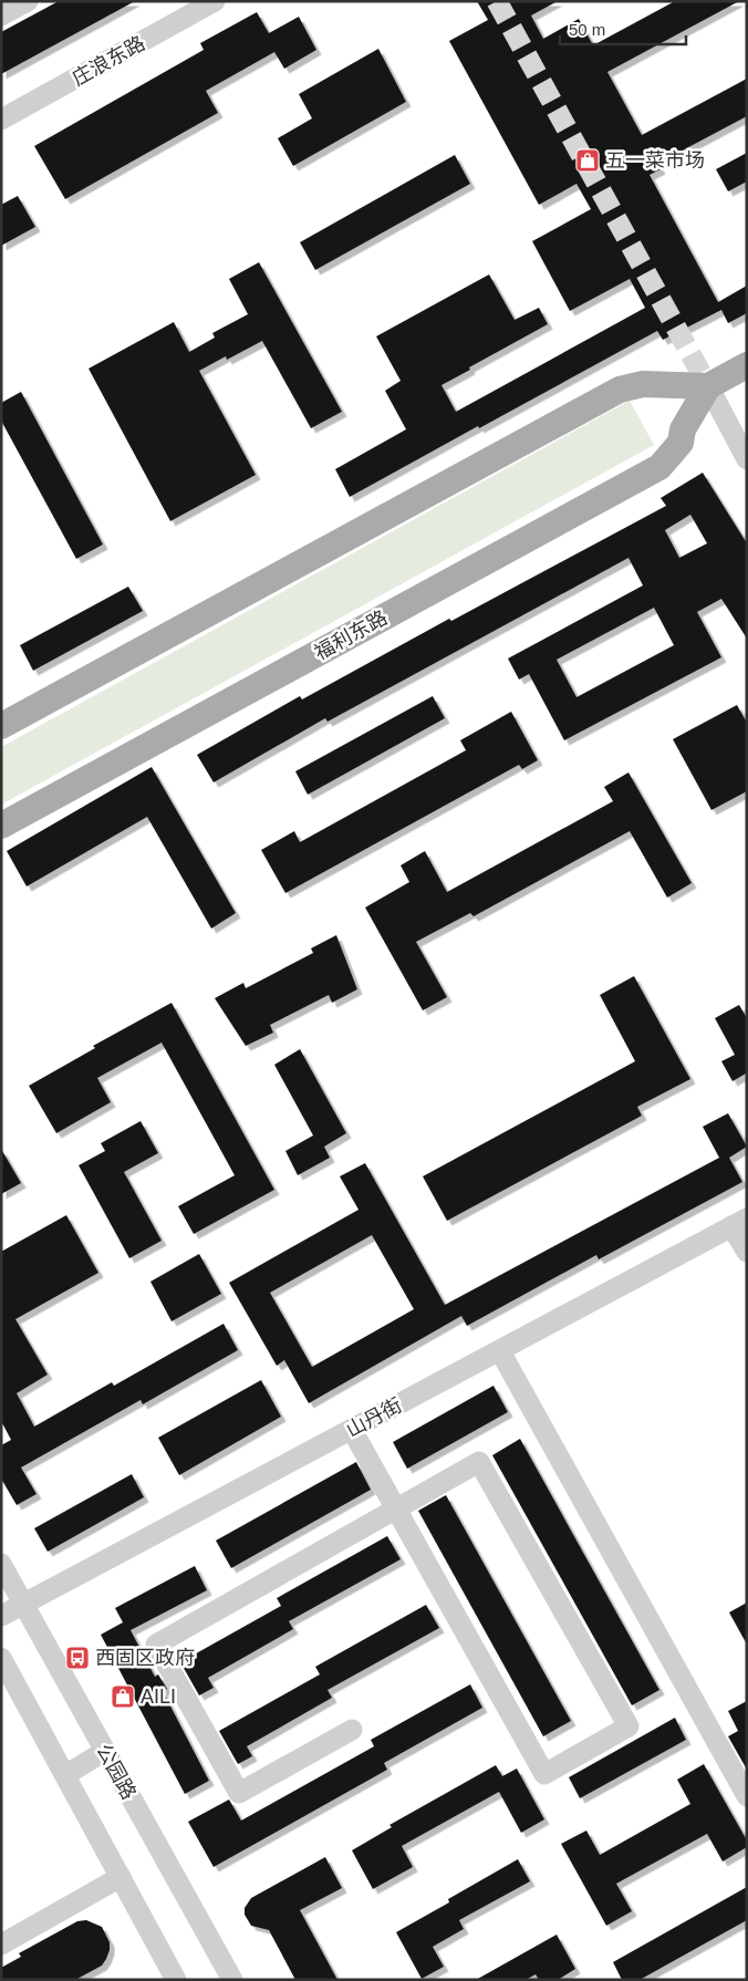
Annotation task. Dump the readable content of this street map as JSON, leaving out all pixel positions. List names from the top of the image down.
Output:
{
  "streets": {
    "main road": ["福利东路"],
    "street": ["庄浪东路", "山丹街", "公园路"]
  },
  "crossings": [
    ["山丹街", "公园路"]
  ],
  "places": {
    "shop": ["五一菜市场", "AILI"],
    "bus stop": ["西固区政府"]
  },
  "scale_bar": "50 m"
}
